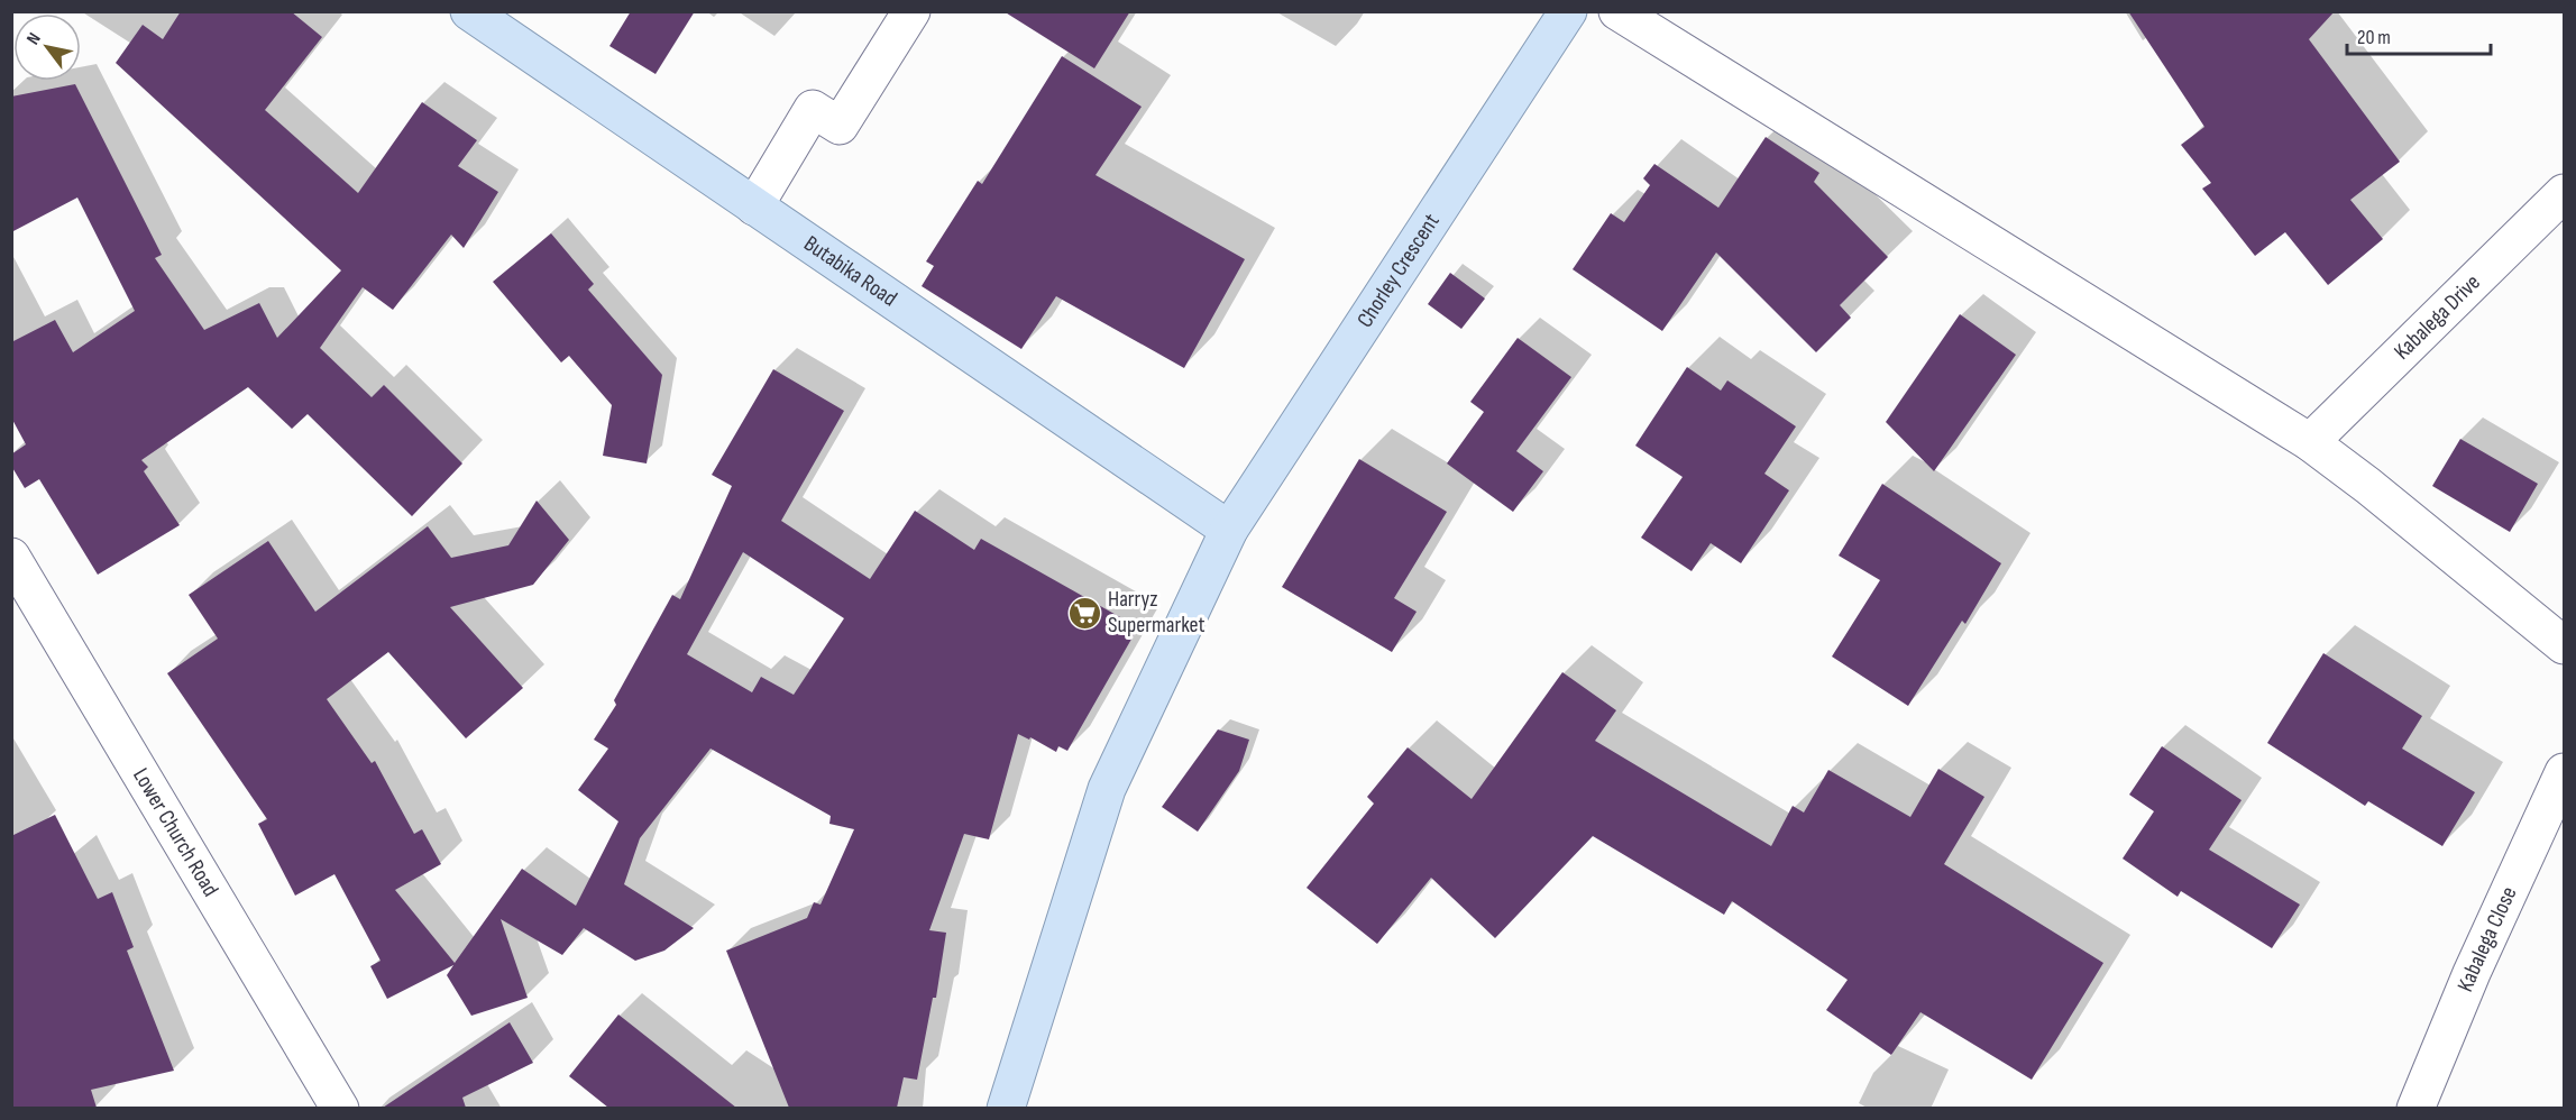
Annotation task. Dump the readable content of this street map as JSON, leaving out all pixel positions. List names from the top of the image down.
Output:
{
  "streets": {
    "main road": ["Butabika Road", "Chorley Crescent"],
    "street": ["Kabalega Drive", "Lower Church Road", "Kabalega Close"]
  },
  "crossings": [
    ["Butabika Road", "Chorley Crescent"]
  ],
  "places": {
    "supermarket": ["Harryz Supermarket"]
  },
  "scale_bar": "20 m",
  "north": "top left"
}
